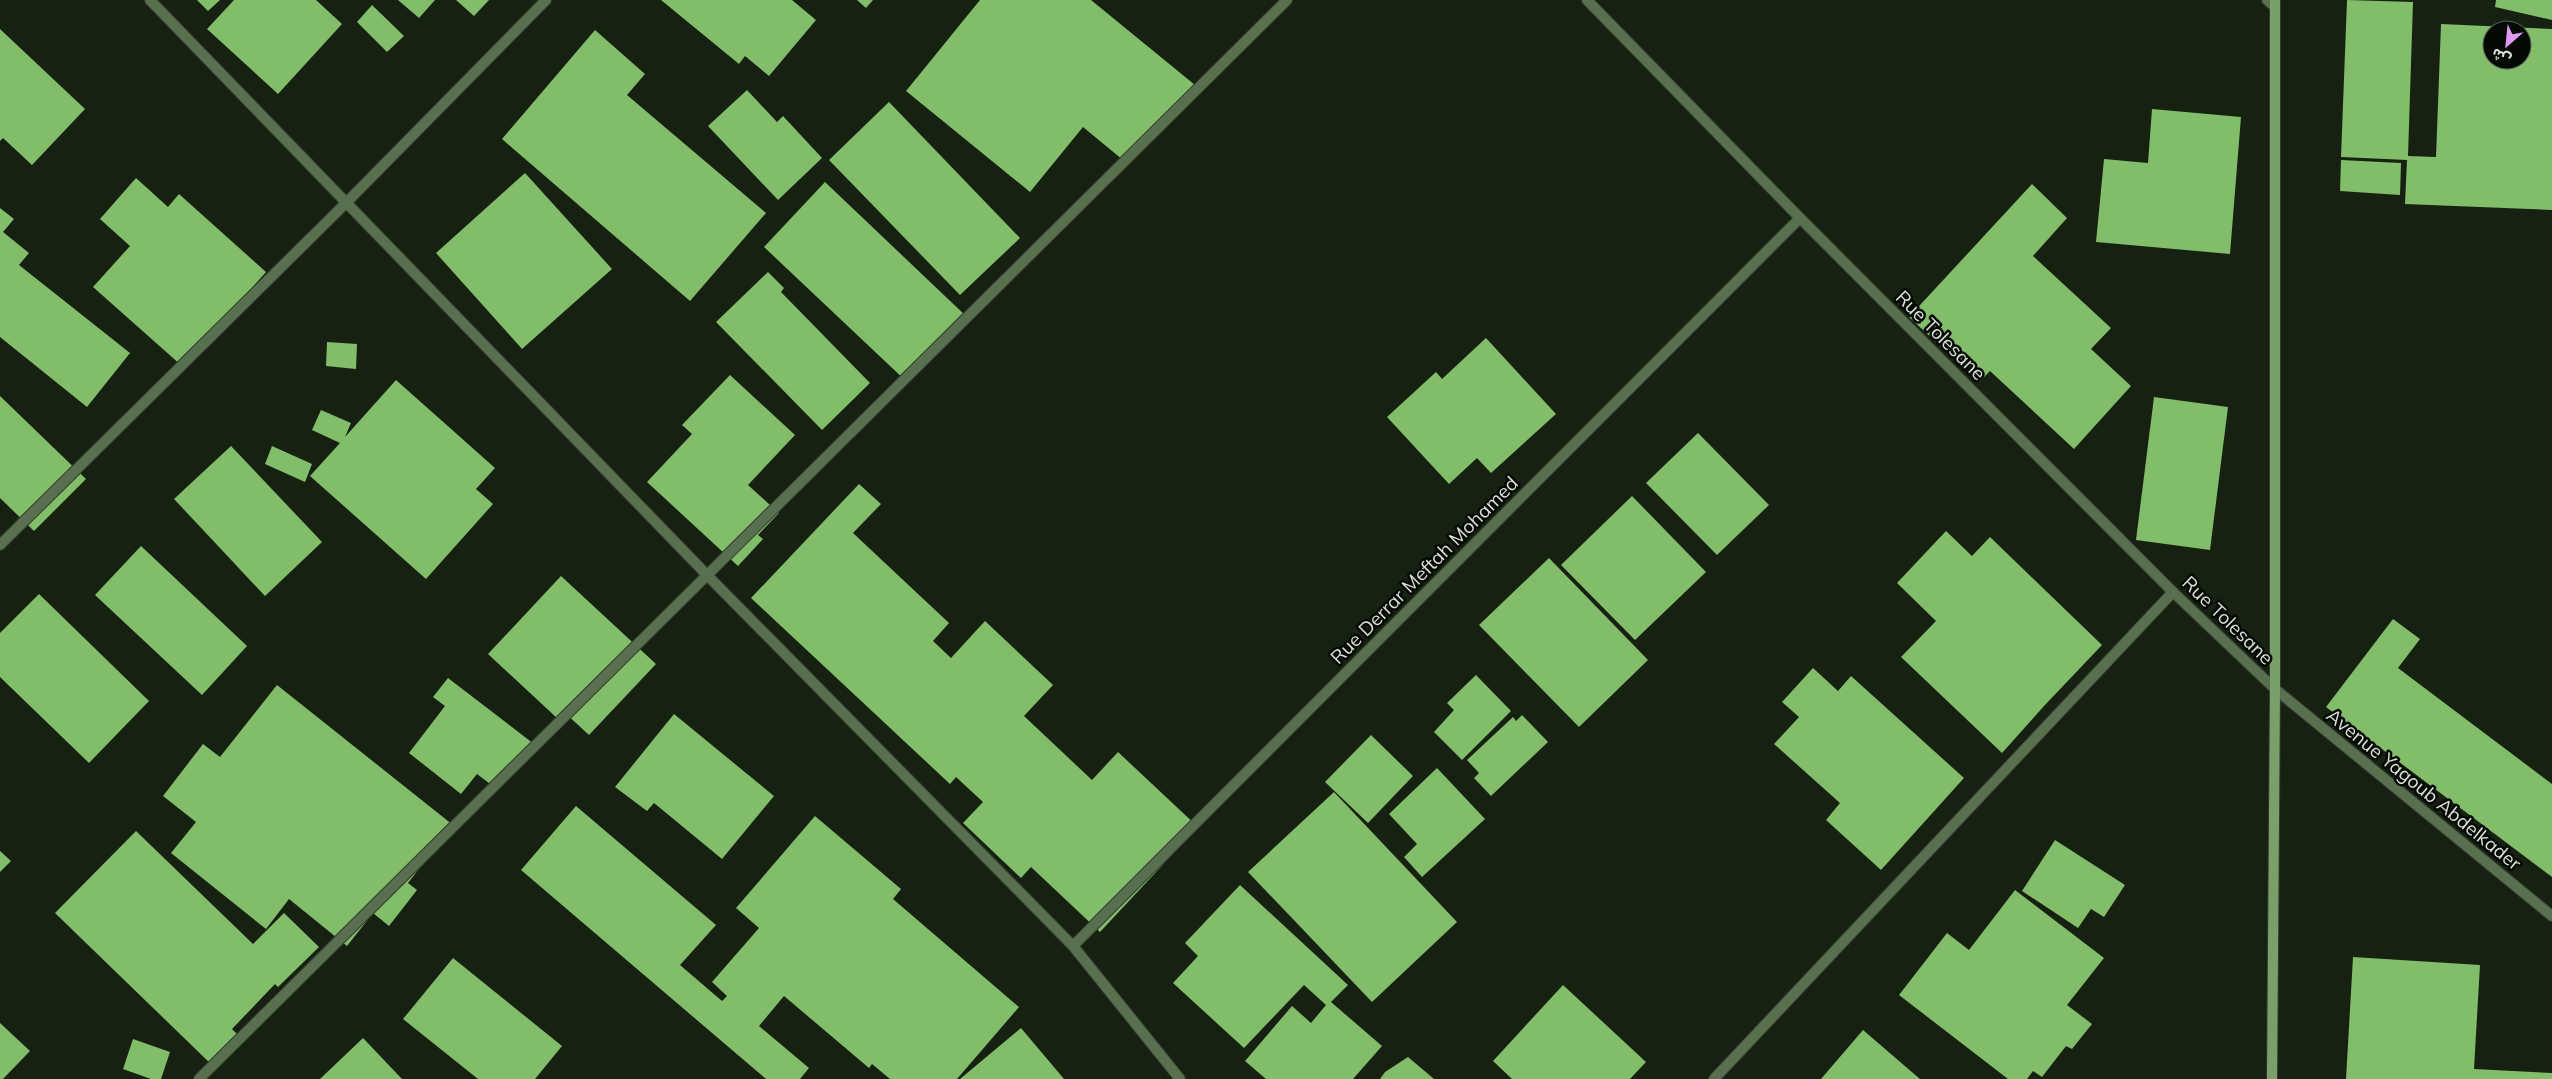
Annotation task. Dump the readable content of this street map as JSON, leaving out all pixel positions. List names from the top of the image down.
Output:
{
  "streets": {
    "street": ["Rue Tolesane", "Rue Derrar Meftah Mohamed", "Avenue Yagoub Abdelkader"]
  },
  "crossings": [
    ["Rue Tolesane", "Rue Derrar Meftah Mohamed"],
    ["Rue Tolesane", "Avenue Yagoub Abdelkader"]
  ],
  "north": "bottom left"
}
